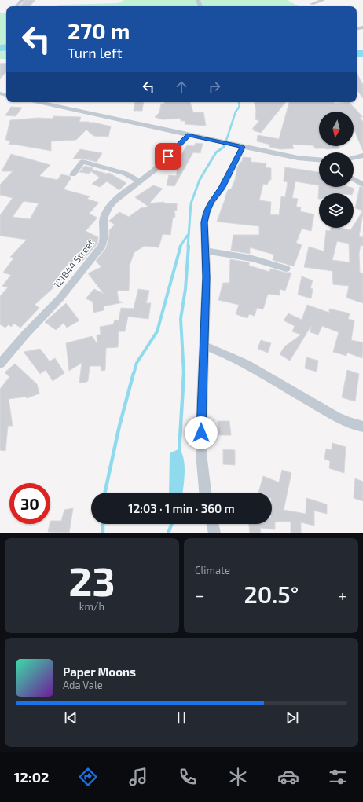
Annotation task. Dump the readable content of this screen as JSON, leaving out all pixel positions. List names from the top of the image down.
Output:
{
  "streets": {
    "street": ["121844 Street"]
  },
  "north": "bottom",
  "page": {
    "turn": ["270 m", "Turn left"],
    "limit": "30",
    "trip": "12:03 · 1 min · 360 m",
    "tile": [
      ["23", "km/h"],
      "Climate"
    ],
    "heat": ["−", "20.5°", "+"],
    "song": ["Paper Moons", "Ada Vale"],
    "tabs": "12:02"
  }
}
